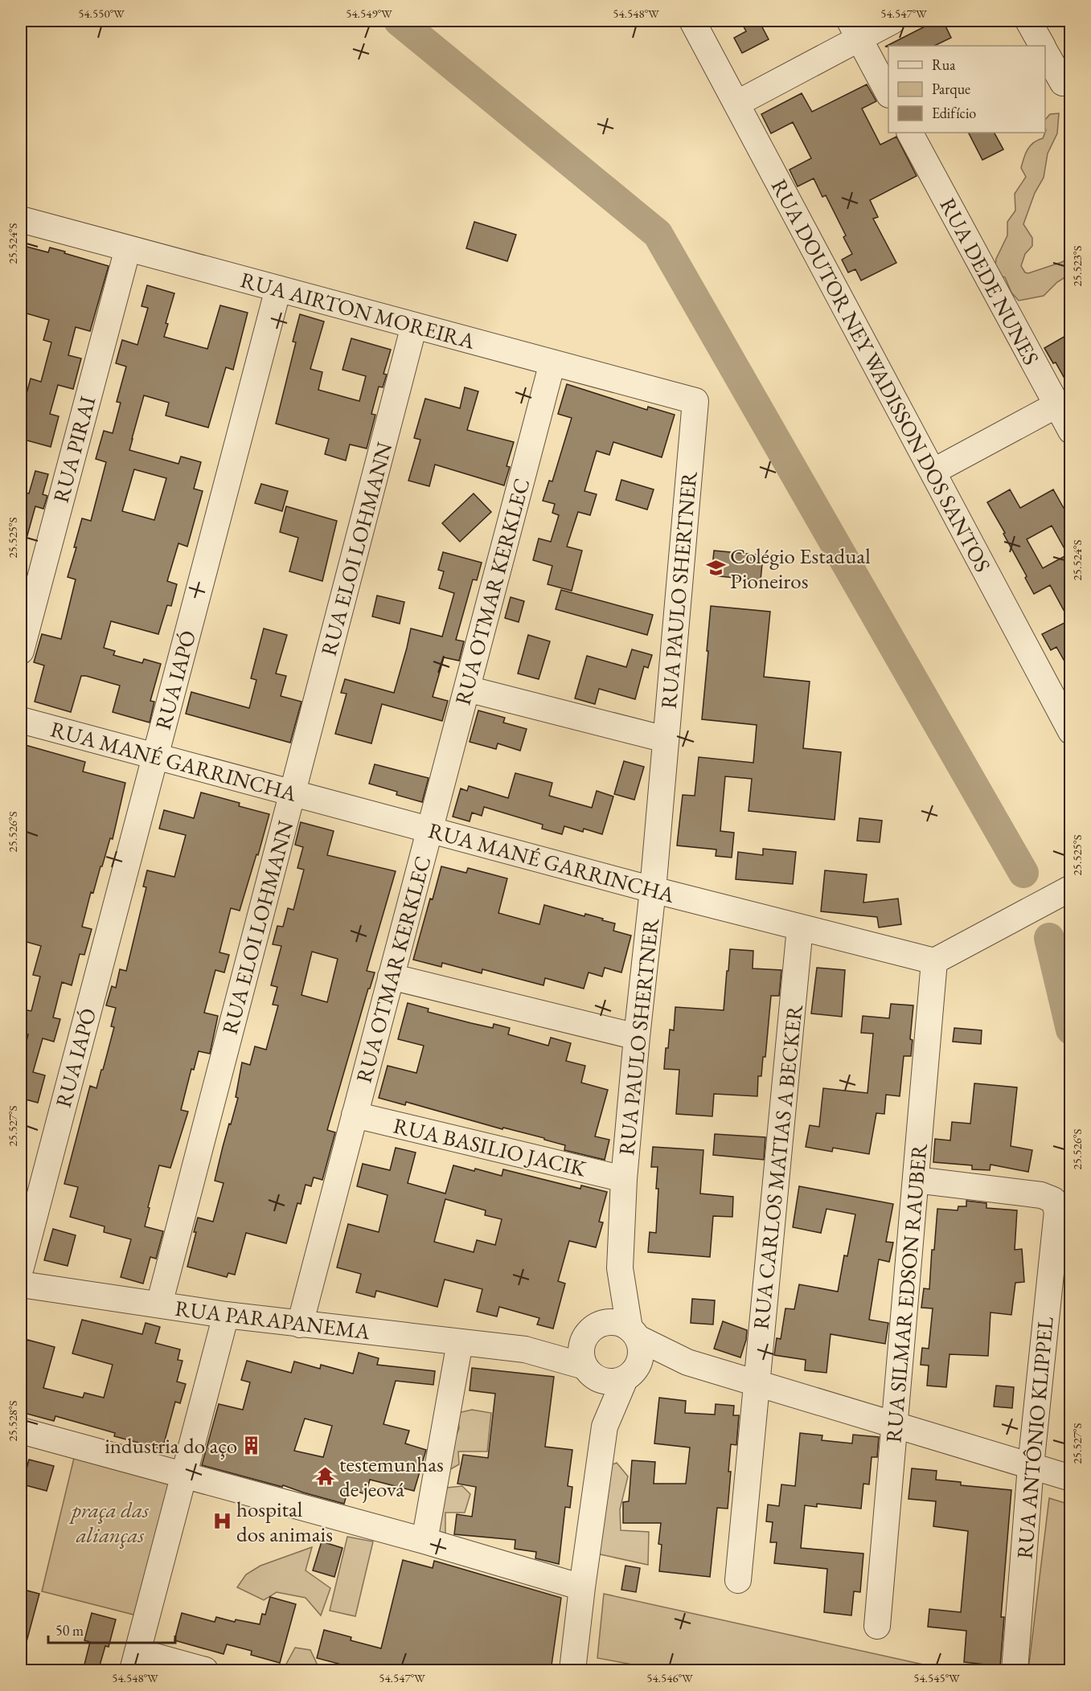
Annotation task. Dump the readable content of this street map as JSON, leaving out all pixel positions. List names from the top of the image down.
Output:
{
  "streets": {
    "street": [
      "RUA DEDE NUNES",
      "RUA AIRTON MOREIRA",
      "RUA DOUTOR NEY WADISSON DOS SANTOS",
      "RUA PIRAI",
      "RUA ELOI LOHMANN",
      "RUA PAULO SHERTNER",
      "RUA OTMAR KERKLEC",
      "RUA IAPÓ",
      "RUA MANÉ GARRINCHA",
      "RUA BASILIO JACIK",
      "RUA CARLOS MATIAS A BECKER",
      "RUA SILMAR EDSON RAUBER",
      "RUA PARAPANEMA",
      "RUA ANTÔNIO KLIPPEL"
    ]
  },
  "crossings": [
    ["RUA AIRTON MOREIRA", "RUA PIRAI"],
    ["RUA AIRTON MOREIRA", "RUA ELOI LOHMANN"],
    ["RUA AIRTON MOREIRA", "RUA PAULO SHERTNER"],
    ["RUA AIRTON MOREIRA", "RUA OTMAR KERKLEC"],
    ["RUA AIRTON MOREIRA", "RUA IAPÓ"],
    ["RUA ELOI LOHMANN", "RUA MANÉ GARRINCHA"],
    ["RUA ELOI LOHMANN", "RUA PARAPANEMA"],
    ["RUA PAULO SHERTNER", "RUA MANÉ GARRINCHA"],
    ["RUA PAULO SHERTNER", "RUA BASILIO JACIK"],
    ["RUA PAULO SHERTNER", "RUA PARAPANEMA"],
    ["RUA OTMAR KERKLEC", "RUA MANÉ GARRINCHA"],
    ["RUA OTMAR KERKLEC", "RUA BASILIO JACIK"],
    ["RUA OTMAR KERKLEC", "RUA PARAPANEMA"],
    ["RUA IAPÓ", "RUA MANÉ GARRINCHA"],
    ["RUA MANÉ GARRINCHA", "RUA CARLOS MATIAS A BECKER"],
    ["RUA MANÉ GARRINCHA", "RUA SILMAR EDSON RAUBER"],
    ["RUA SILMAR EDSON RAUBER", "RUA ANTÔNIO KLIPPEL"]
  ],
  "parks": ["praça das alianças"],
  "places": {
    "school or university": ["Colégio Estadual Pioneiros"],
    "building": ["industria do aço"],
    "temple": ["testemunhas de jeová"],
    "hospital": ["hospital dos animais"]
  },
  "legend": ["Rua", "Parque", "Edifício"],
  "scale_bar": "50 m",
  "coordinates": [
    "54.550°W",
    "54.549°W",
    "54.548°W",
    "54.547°W",
    "25.524°S",
    "25.523°S",
    "25.525°S",
    "25.526°S",
    "25.527°S",
    "25.528°S",
    "54.546°W",
    "54.545°W"
  ]
}
